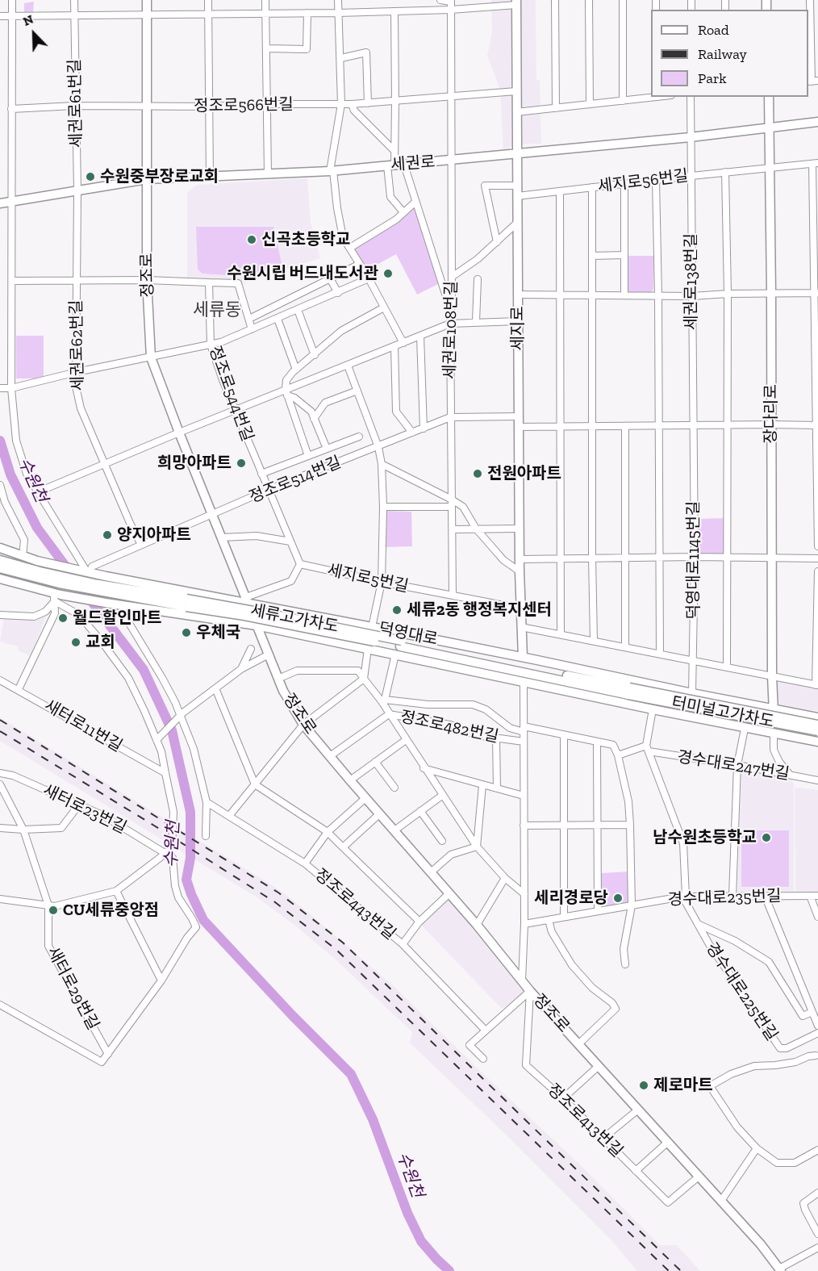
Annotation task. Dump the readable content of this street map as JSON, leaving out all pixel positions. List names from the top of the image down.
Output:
{
  "streets": {
    "street": [
      "세권로61번길",
      "정조로566번길",
      "세권로",
      "세지로56번길",
      "정조로",
      "세권로138번길",
      "세지로",
      "세권로108번길",
      "세권로62번길",
      "정조로544번길",
      "장다리로",
      "정조로514번길",
      "덕영대로1145번길",
      "세지로5번길",
      "세류고가차도",
      "덕영대로",
      "터미널고가차도",
      "새터로11번길",
      "정조로482번길",
      "경수대로247번길",
      "새터로23번길",
      "경수대로235번길",
      "정조로443번길",
      "새터로29번길",
      "경수대로225번길",
      "정조로413번길"
    ]
  },
  "crossings": [
    ["세권로61번길", "정조로566번길"],
    ["세권로61번길", "세권로"],
    ["세권로61번길", "세권로62번길"],
    ["정조로566번길", "정조로"],
    ["정조로566번길", "세지로"],
    ["정조로566번길", "세권로108번길"],
    ["세권로", "정조로"],
    ["세권로", "세권로138번길"],
    ["세권로", "세지로"],
    ["세권로", "세권로108번길"],
    ["세권로", "세권로62번길"],
    ["세권로", "장다리로"],
    ["세지로56번길", "세권로138번길"],
    ["세지로56번길", "세지로"],
    ["세지로56번길", "장다리로"],
    ["정조로", "정조로514번길"],
    ["정조로", "덕영대로"],
    ["정조로", "정조로482번길"],
    ["정조로", "정조로413번길"],
    ["세권로138번길", "덕영대로1145번길"],
    ["세지로", "세지로5번길"],
    ["세지로", "덕영대로"],
    ["세권로108번길", "정조로514번길"],
    ["세권로108번길", "세지로5번길"],
    ["세권로62번길", "정조로514번길"],
    ["정조로544번길", "정조로514번길"],
    ["장다리로", "덕영대로"],
    ["정조로514번길", "덕영대로"],
    ["덕영대로1145번길", "덕영대로"],
    ["세류고가차도", "덕영대로"],
    ["덕영대로", "터미널고가차도"],
    ["경수대로235번길", "경수대로225번길"]
  ],
  "districts": ["세류동"],
  "water": ["수원천"],
  "places": [
    "수원중부장로교회",
    "신곡초등학교",
    "수원시립 버드내도서관",
    "희망아파트",
    "전원아파트",
    "양지아파트",
    "세류2동 행정복지센터",
    "월드할인마트",
    "우체국",
    "교회",
    "남수원초등학교",
    "세리경로당",
    "CU세류중앙점",
    "제로마트"
  ],
  "legend": ["Road", "Railway", "Park"],
  "north": "top left"
}
